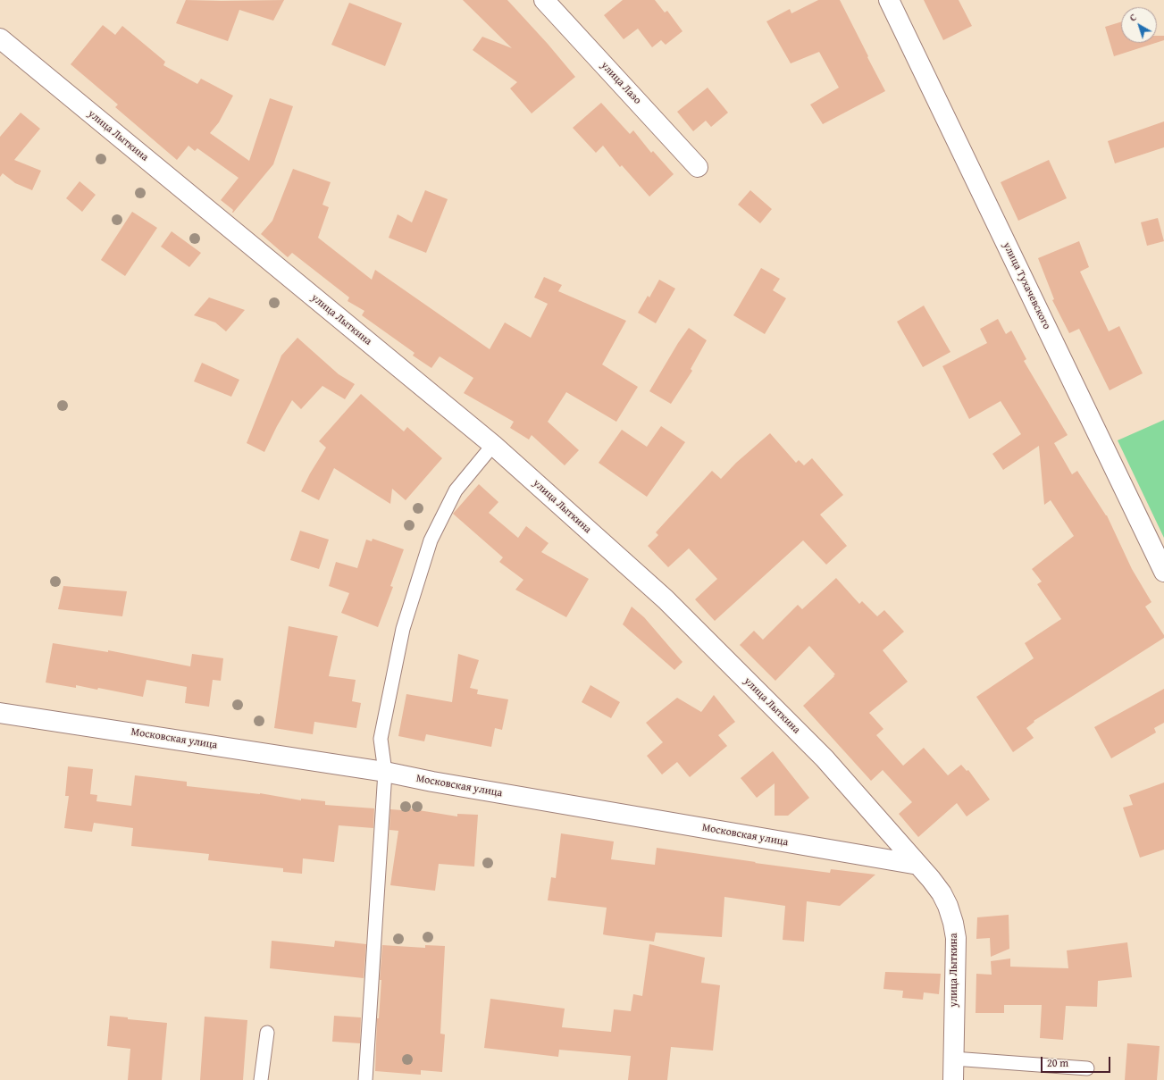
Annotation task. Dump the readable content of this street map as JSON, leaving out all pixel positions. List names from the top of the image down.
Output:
{
  "streets": {
    "street": [
      "улица Лазо",
      "улица Лыткина",
      "улица Тухачевского",
      "Московская улица"
    ]
  },
  "crossings": [
    ["улица Лыткина", "Московская улица"]
  ],
  "scale_bar": "20 m",
  "north": "top left"
}
